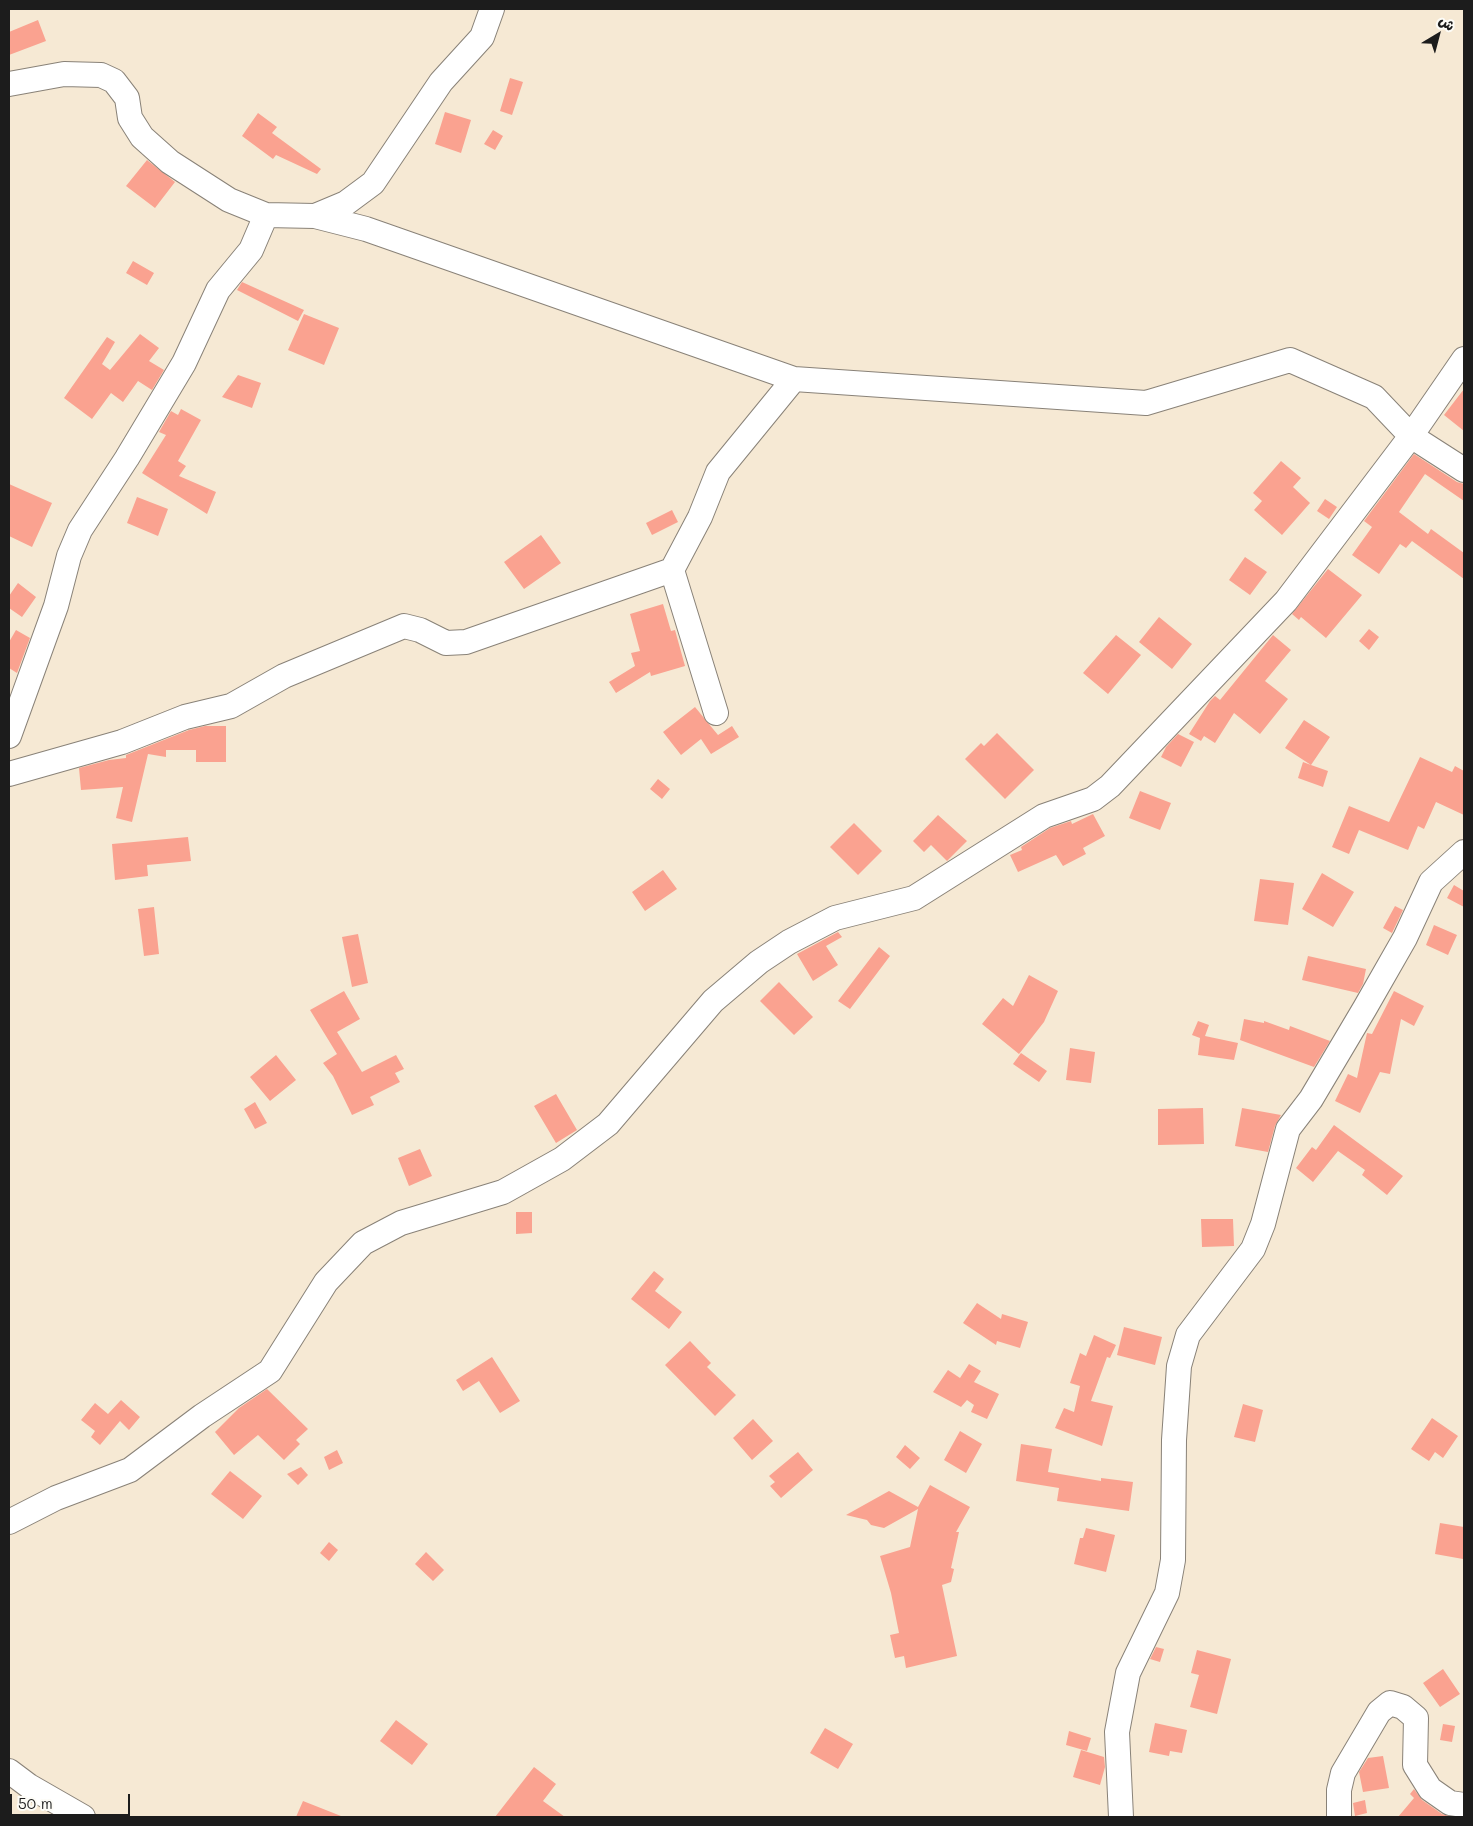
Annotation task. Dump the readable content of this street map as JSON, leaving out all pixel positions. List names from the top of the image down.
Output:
{
  "scale_bar": "50 m",
  "north": "top right"
}
